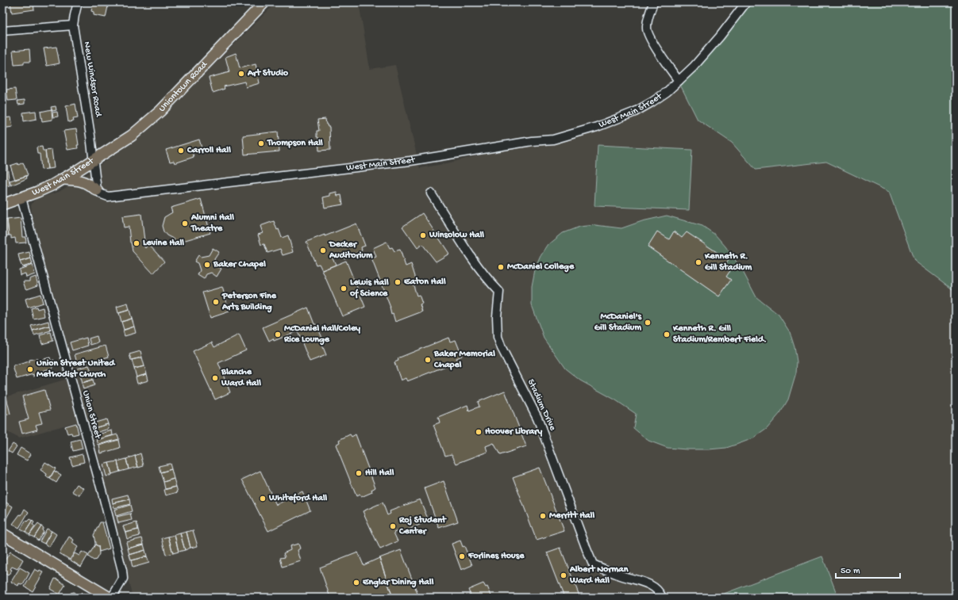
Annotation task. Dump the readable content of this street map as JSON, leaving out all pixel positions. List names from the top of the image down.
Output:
{
  "streets": {
    "main road": ["Uniontown Road", "West Main Street"],
    "street": ["New Windsor Road", "Stadium Drive", "Union Street"]
  },
  "crossings": [
    ["New Windsor Road", "Uniontown Road"],
    ["New Windsor Road", "West Main Street"],
    ["Uniontown Road", "West Main Street"],
    ["West Main Street", "Union Street"]
  ],
  "places": [
    "Art Studio",
    "Thompson Hall",
    "Carroll Hall",
    "Alumni Hall Theatre",
    "Winsolow Hall",
    "Levine Hall",
    "Decker Auditorium",
    "Kenneth R. Gill Stadium",
    "Baker Chapel",
    "McDaniel College",
    "Eaton Hall",
    "Lewis Hall of Science",
    "Peterson Fine Arts Building",
    "McDaniel's Gill Stadium",
    "McDaniel Hall/Coley Rice Lounge",
    "Kenneth R. Gill Stadium/Rembert Field.",
    "Baker Memorial Chapel",
    "Union Street United Methodist Church",
    "Blanche Ward Hall",
    "Hoover Library",
    "Hill Hall",
    "Whiteford Hall",
    "Merritt Hall",
    "Roj Student Center",
    "Forlines House",
    "Albert Norman Ward Hall",
    "Englar Dining Hall"
  ],
  "scale_bar": "50 m"
}
